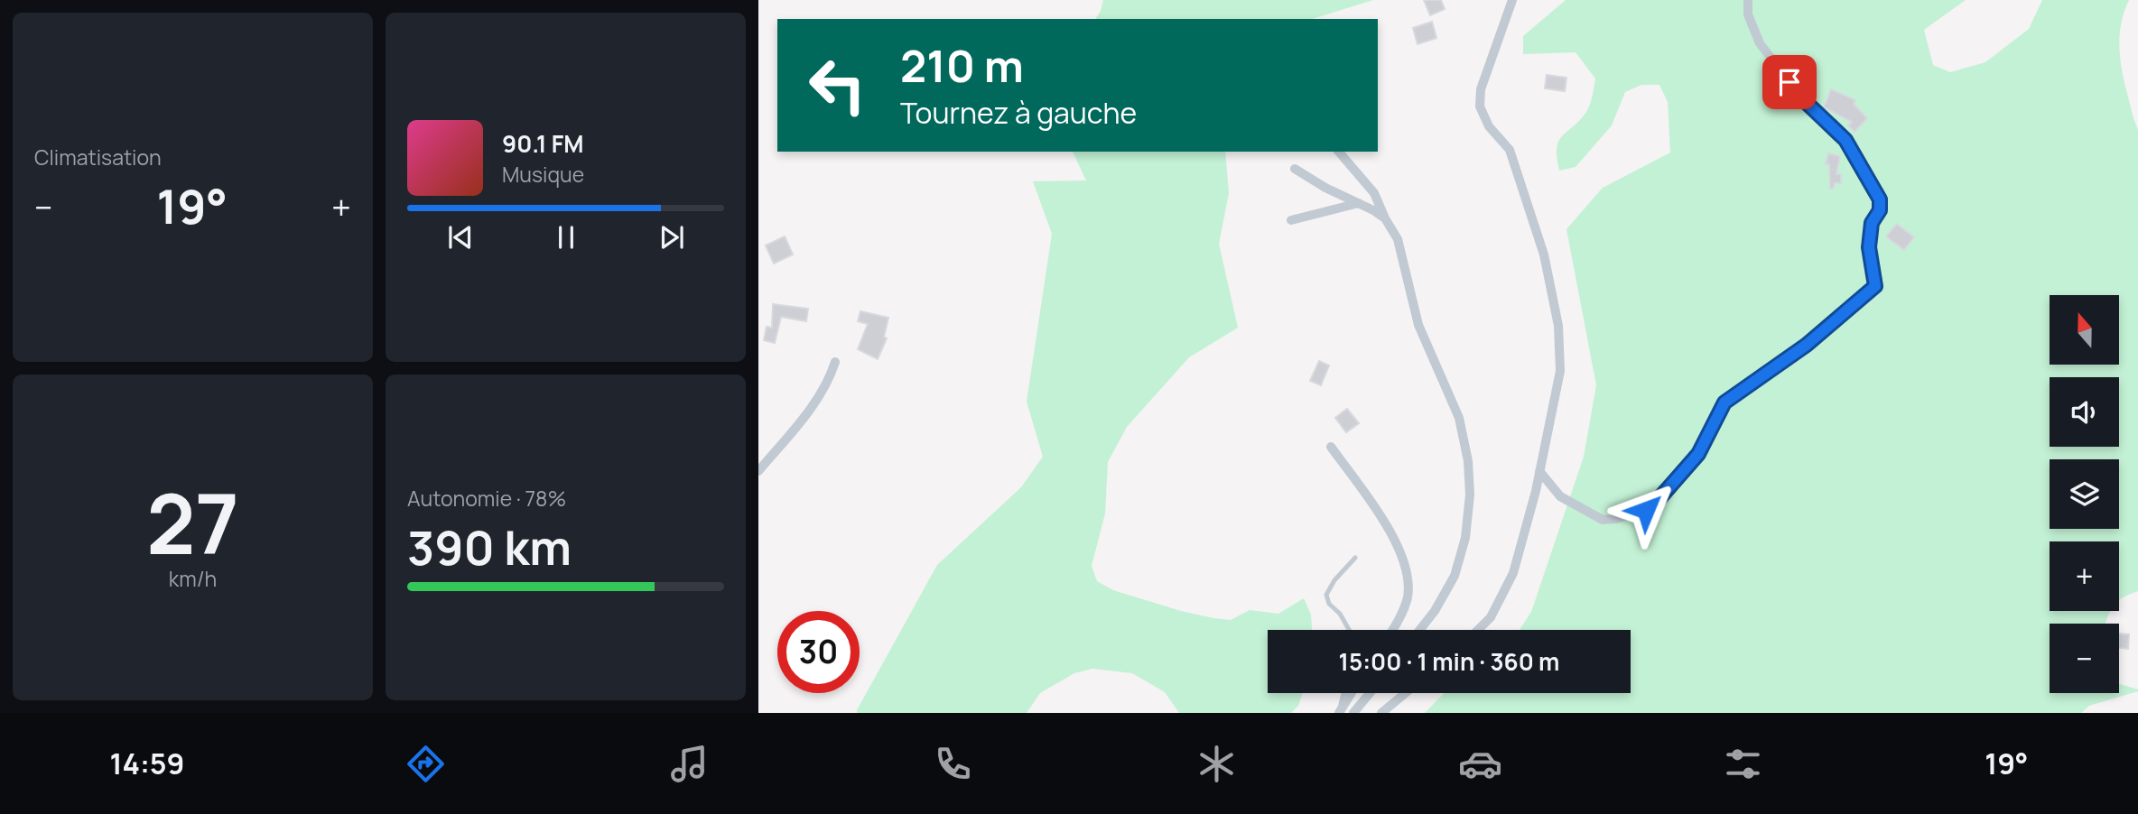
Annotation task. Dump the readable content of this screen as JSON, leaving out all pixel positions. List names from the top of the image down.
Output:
{
  "north": "top",
  "page": {
    "tile": [
      "Climatisation",
      ["27", "km/h"],
      ["Autonomie · 78%", "390 km"]
    ],
    "turn": ["210 m", "Tournez à gauche"],
    "song": ["90.1 FM", "Musique"],
    "heat": ["−", "19°", "+"],
    "map_buttons": ["+", "−"],
    "limit": "30",
    "trip": "15:00 · 1 min · 360 m",
    "tabs": ["14:59", "19°"]
  }
}
